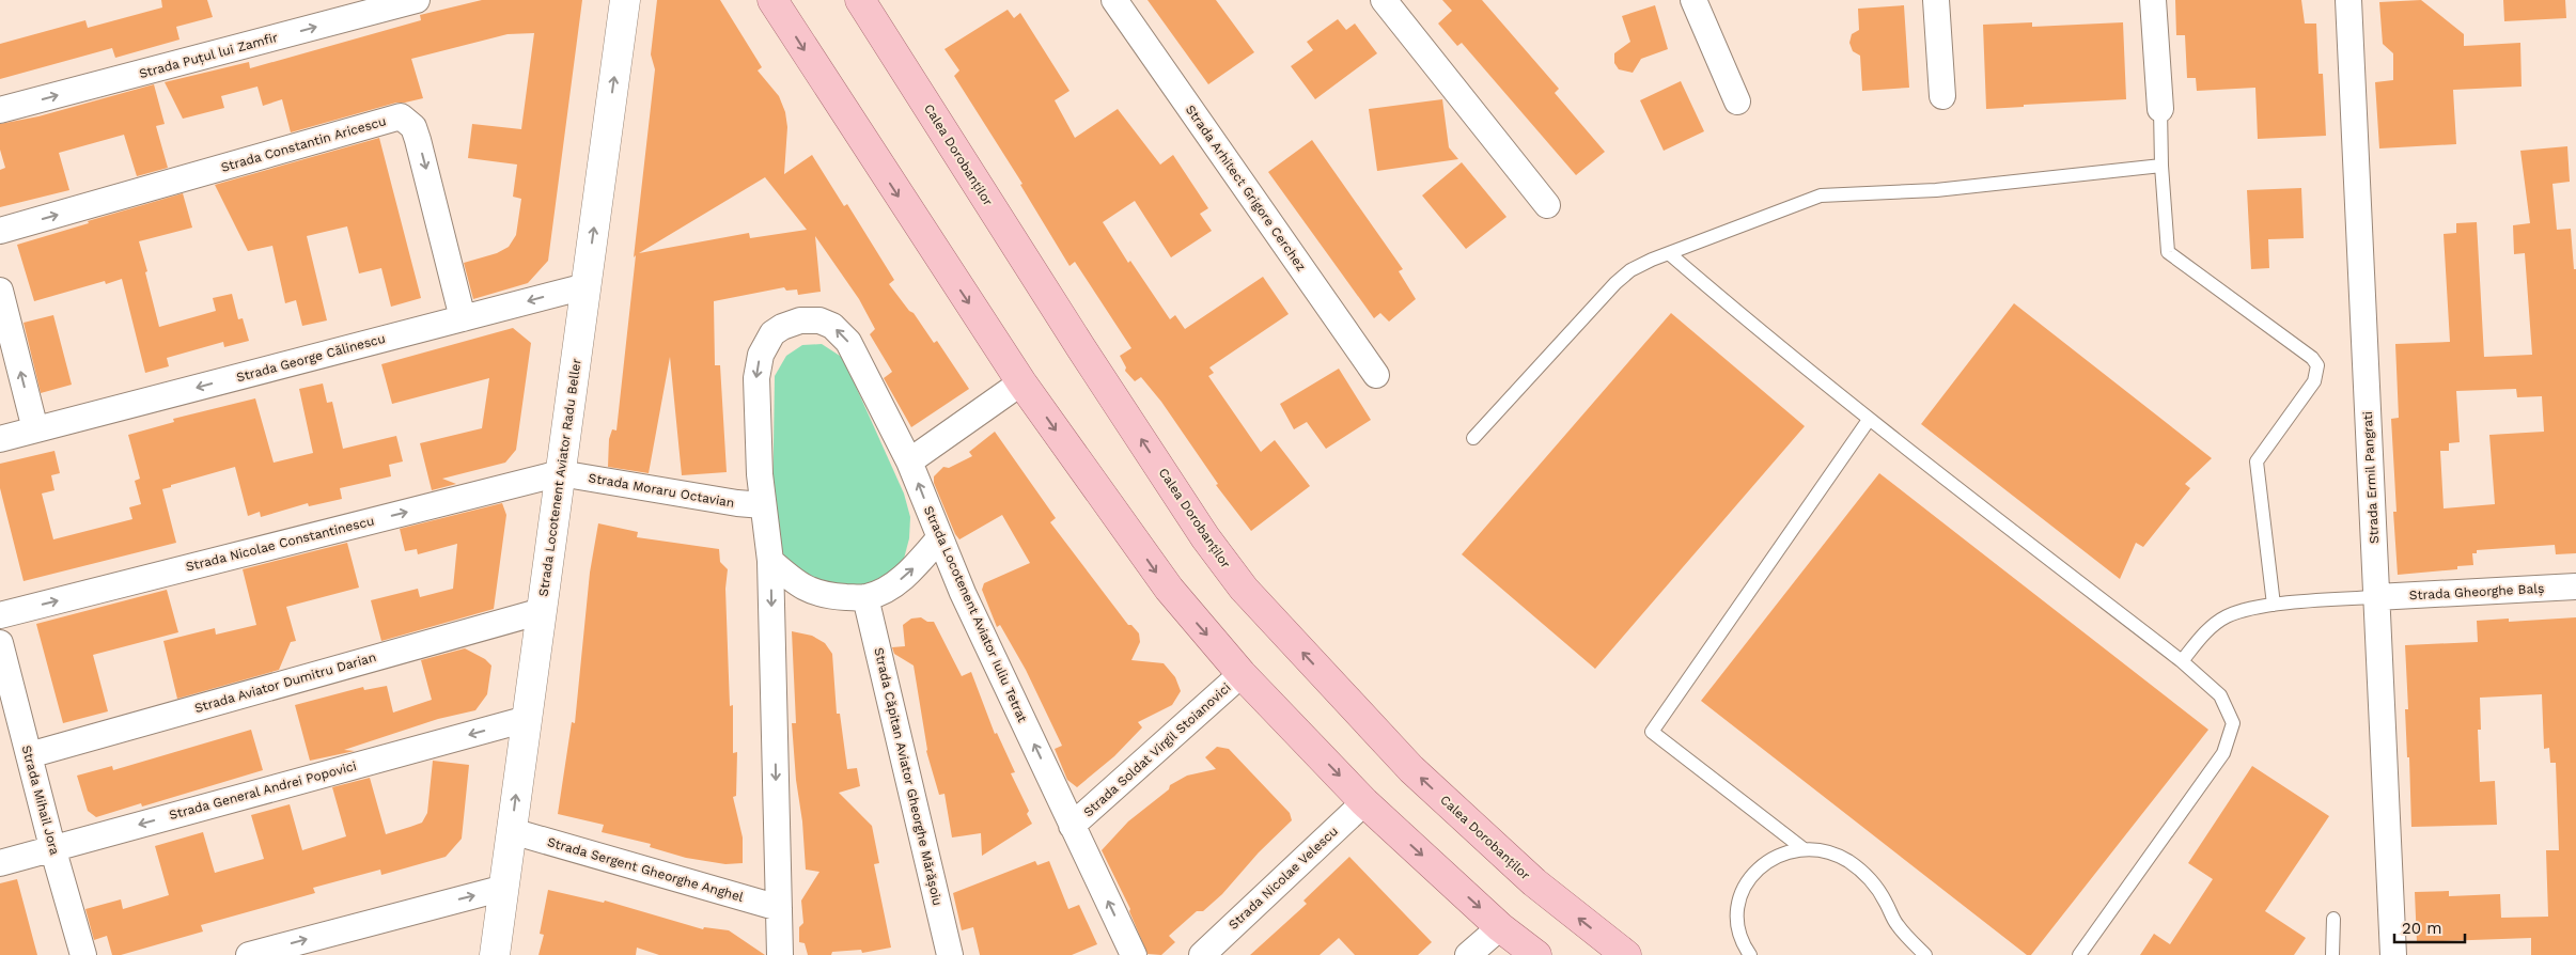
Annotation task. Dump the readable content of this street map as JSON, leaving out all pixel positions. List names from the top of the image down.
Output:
{
  "streets": {
    "main road": ["Calea Dorobanților"],
    "street": [
      "Strada Puțul lui Zamfir",
      "Strada Constantin Aricescu",
      "Strada Arhitect Grigore Cerchez",
      "Strada George Călinescu",
      "Strada Locotenent Aviator Radu Beller",
      "Strada Ermil Pangrati",
      "Strada Moraru Octavian",
      "Strada Nicolae Constantinescu",
      "Strada Gheorghe Balș",
      "Strada Locotenent Aviator Iuliu Tetrat",
      "Strada Aviator Dumitru Darian",
      "Strada Soldat Virgil Stoianovici",
      "Strada Căpitan Aviator Gheorghe Mărășoiu",
      "Strada General Andrei Popovici",
      "Strada Mihail Jora",
      "Strada Sergent Gheorghe Anghel",
      "Strada Nicolae Velescu"
    ]
  },
  "crossings": [
    ["Strada Constantin Aricescu", "Strada George Călinescu"],
    ["Strada George Călinescu", "Strada Locotenent Aviator Radu Beller"],
    ["Strada Locotenent Aviator Radu Beller", "Strada Moraru Octavian"],
    ["Strada Locotenent Aviator Radu Beller", "Strada Nicolae Constantinescu"],
    ["Strada Locotenent Aviator Radu Beller", "Strada Aviator Dumitru Darian"],
    ["Strada Locotenent Aviator Radu Beller", "Strada General Andrei Popovici"],
    ["Strada Locotenent Aviator Radu Beller", "Strada Sergent Gheorghe Anghel"],
    ["Strada Ermil Pangrati", "Strada Gheorghe Balș"],
    ["Strada Moraru Octavian", "Strada Nicolae Constantinescu"],
    ["Strada Moraru Octavian", "Strada Locotenent Aviator Iuliu Tetrat"],
    ["Strada Locotenent Aviator Iuliu Tetrat", "Strada Soldat Virgil Stoianovici"],
    ["Strada Aviator Dumitru Darian", "Strada Mihail Jora"],
    ["Strada General Andrei Popovici", "Strada Mihail Jora"]
  ],
  "one_way": [
    "Strada Puțul lui Zamfir",
    "Strada George Călinescu",
    "Strada Locotenent Aviator Radu Beller",
    "Strada Nicolae Constantinescu"
  ],
  "scale_bar": "20 m"
}
